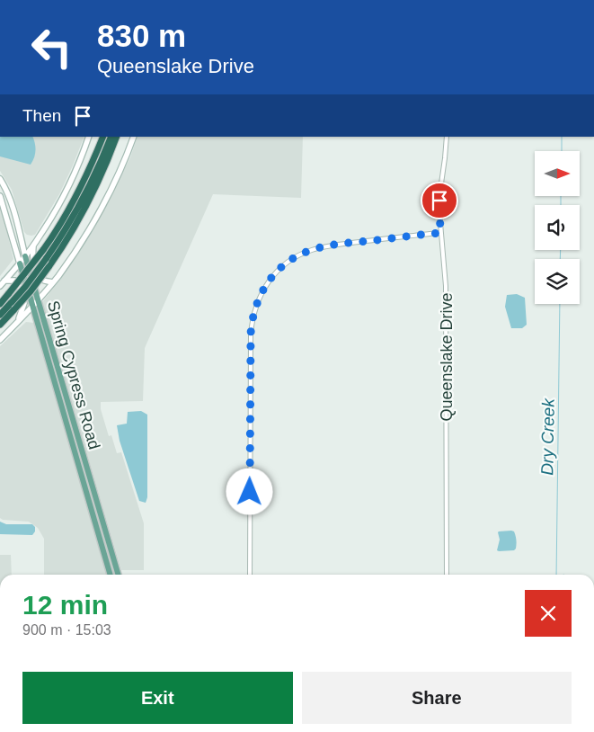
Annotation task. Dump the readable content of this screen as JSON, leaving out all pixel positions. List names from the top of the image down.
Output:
{
  "streets": {
    "main road": ["Spring Cypress Road"],
    "street": ["Queenslake Drive"]
  },
  "water": ["Dry Creek"],
  "north": "right",
  "page": {
    "turn": ["830 m", "Queenslake Drive"],
    "then": "Then",
    "heading": ["12 min", "900 m · 15:03"],
    "buttons": ["Exit", "Share"]
  }
}
